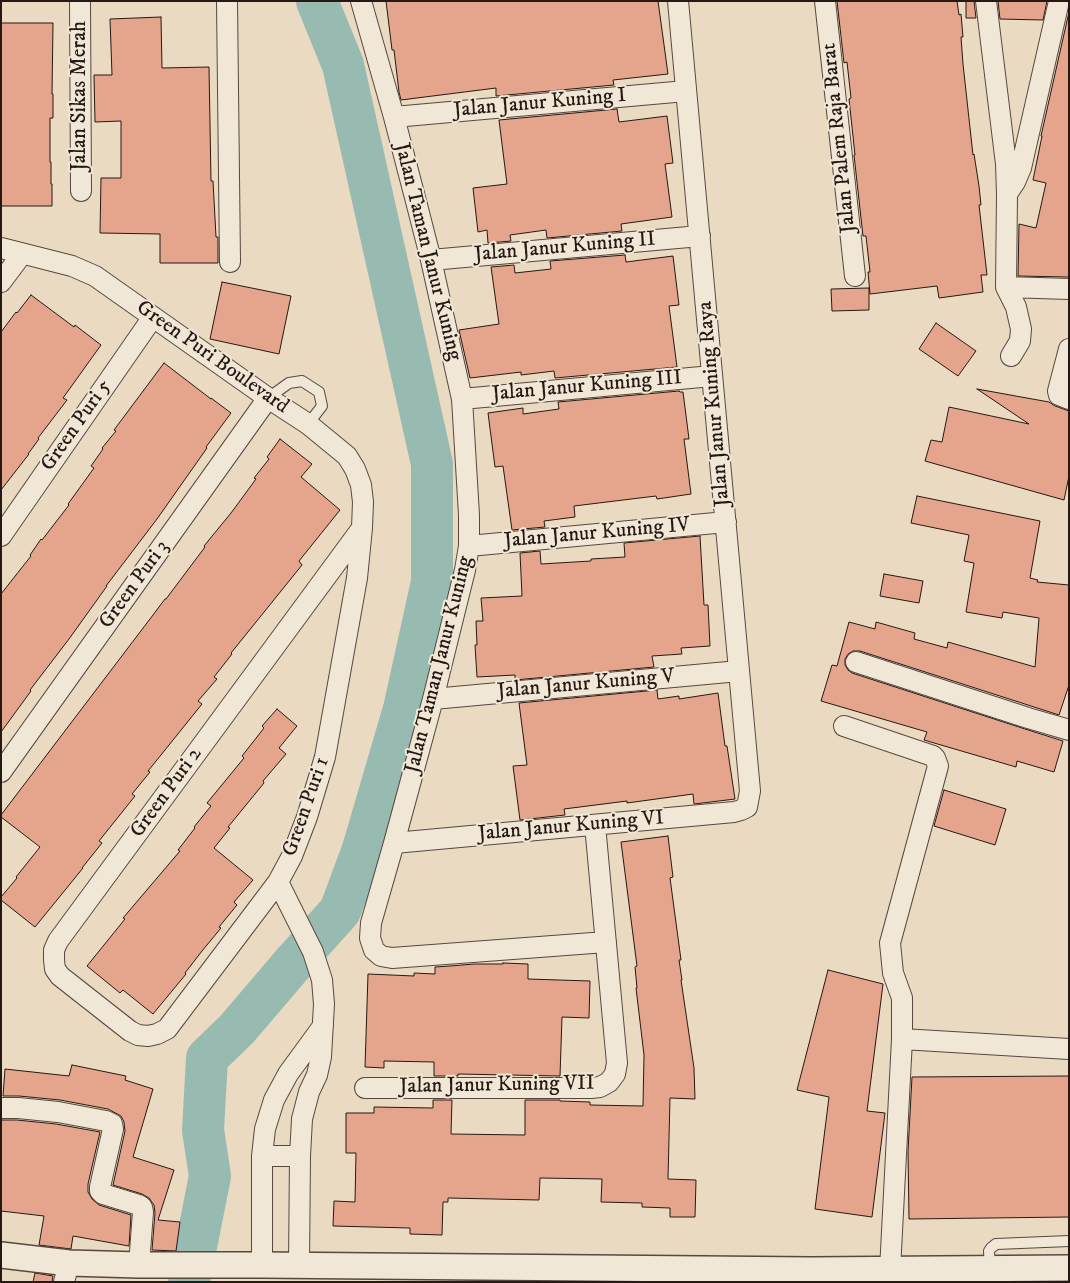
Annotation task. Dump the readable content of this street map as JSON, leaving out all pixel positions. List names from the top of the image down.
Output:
{
  "streets": {
    "street": [
      "Jalan Sikas Merah",
      "Jalan Janur Kuning I",
      "Jalan Palem Raja Barat",
      "Jalan Janur Kuning II",
      "Jalan Taman Janur Kuning",
      "Green Puri Boulevard",
      "Jalan Janur Kuning III",
      "Jalan Janur Kuning Raya",
      "Green Puri 5",
      "Jalan Janur Kuning IV",
      "Green Puri 3",
      "Jalan Janur Kuning V",
      "Green Puri 2",
      "Green Puri 1",
      "Jalan Janur Kuning VI",
      "Jalan Janur Kuning VII"
    ]
  },
  "crossings": [
    ["Jalan Janur Kuning I", "Jalan Taman Janur Kuning"],
    ["Jalan Janur Kuning I", "Jalan Janur Kuning Raya"],
    ["Jalan Janur Kuning II", "Jalan Taman Janur Kuning"],
    ["Jalan Janur Kuning II", "Jalan Janur Kuning Raya"],
    ["Jalan Taman Janur Kuning", "Jalan Janur Kuning III"],
    ["Jalan Taman Janur Kuning", "Jalan Janur Kuning IV"],
    ["Jalan Taman Janur Kuning", "Jalan Janur Kuning V"],
    ["Jalan Taman Janur Kuning", "Jalan Janur Kuning VI"],
    ["Jalan Taman Janur Kuning", "Jalan Janur Kuning VII"],
    ["Green Puri Boulevard", "Green Puri 5"],
    ["Green Puri Boulevard", "Green Puri 3"],
    ["Green Puri Boulevard", "Green Puri 2"],
    ["Green Puri Boulevard", "Green Puri 1"],
    ["Jalan Janur Kuning III", "Jalan Janur Kuning Raya"],
    ["Jalan Janur Kuning Raya", "Jalan Janur Kuning IV"],
    ["Jalan Janur Kuning Raya", "Jalan Janur Kuning V"],
    ["Jalan Janur Kuning Raya", "Jalan Janur Kuning VI"],
    ["Green Puri 2", "Green Puri 1"],
    ["Jalan Janur Kuning VI", "Jalan Janur Kuning VII"]
  ]
}
